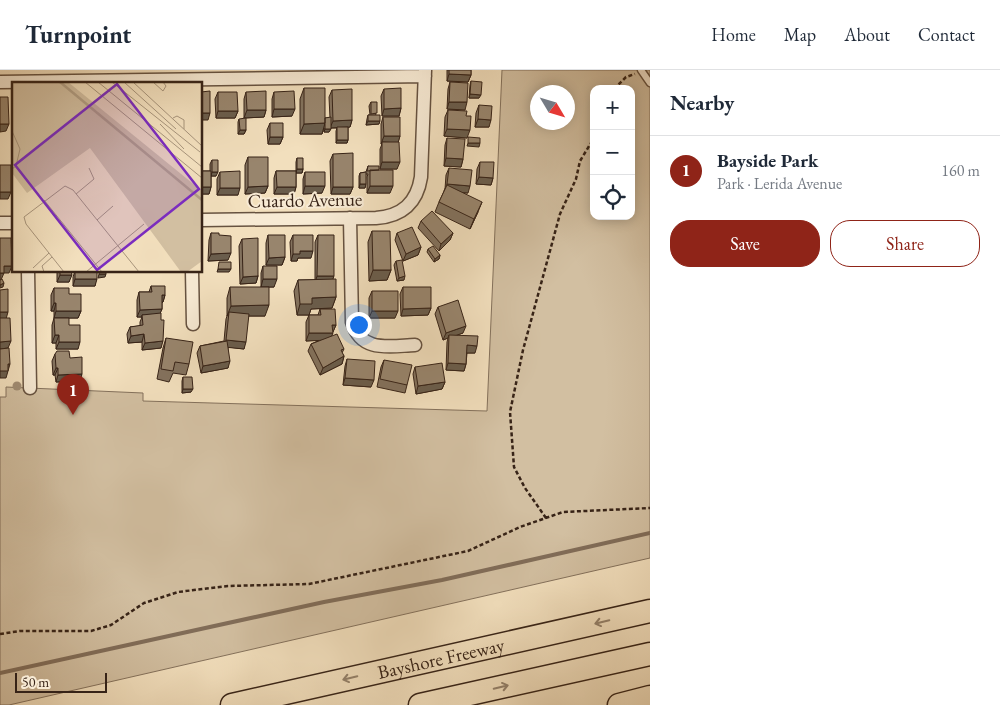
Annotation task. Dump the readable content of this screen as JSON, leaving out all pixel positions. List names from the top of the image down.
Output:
{
  "streets": {
    "highway": ["Bayshore Freeway"],
    "street": ["Cuardo Avenue"]
  },
  "scale_bar": "50 m",
  "north": "bottom right",
  "page": {
    "header": "Turnpoint",
    "nav": [
      "Home",
      "Map",
      "About",
      "Contact"
    ],
    "heading": "Nearby",
    "map_buttons": ["+", "−"],
    "list": [
      {
        "mark": "1",
        "name": "Bayside Park",
        "note": "Park · Lerida Avenue",
        "value": "160 m"
      }
    ],
    "buttons": ["Save", "Share"],
    "pins": "1",
    "scale": "50 m"
  }
}
